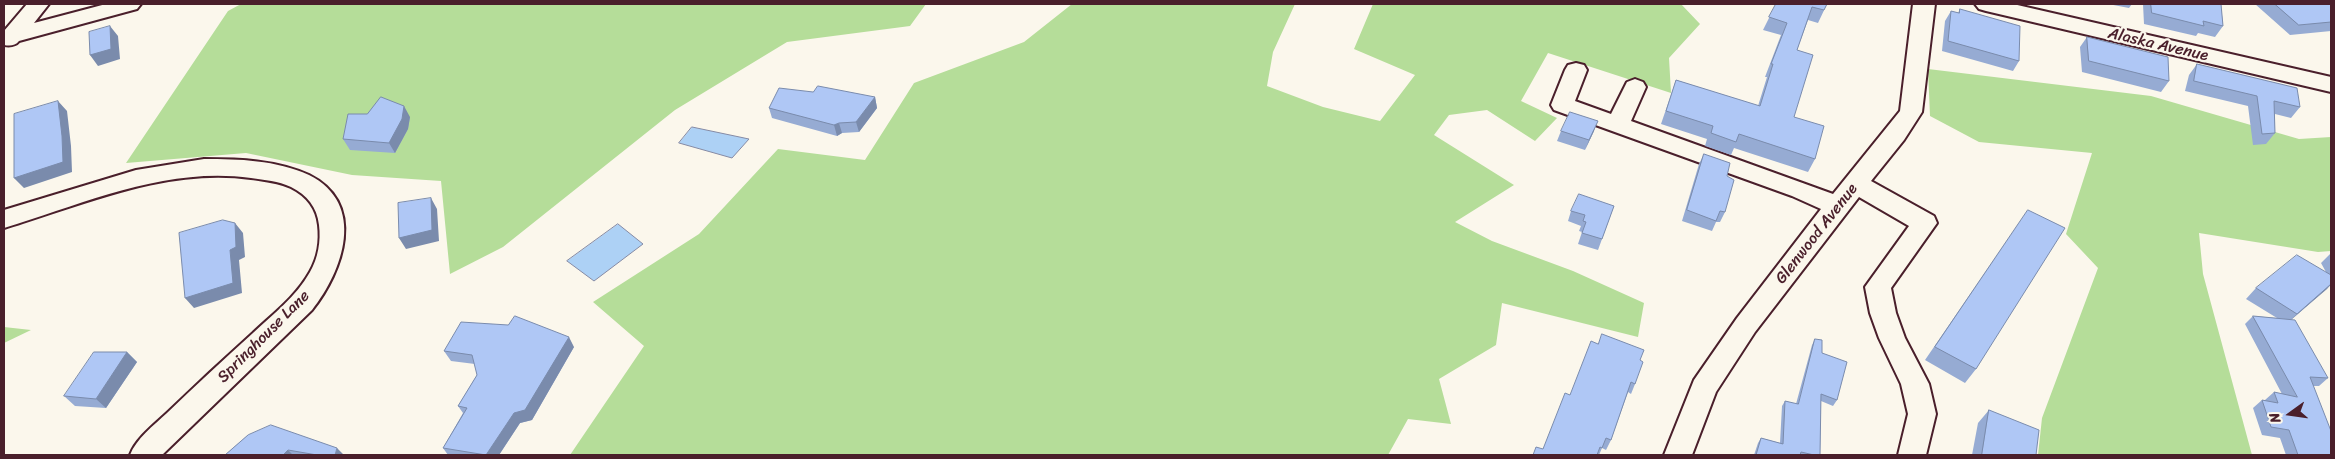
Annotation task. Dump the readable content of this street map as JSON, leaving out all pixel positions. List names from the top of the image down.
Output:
{
  "streets": {
    "street": ["Alaska Avenue", "Glenwood Avenue", "Springhouse Lane"]
  },
  "north": "left"
}
